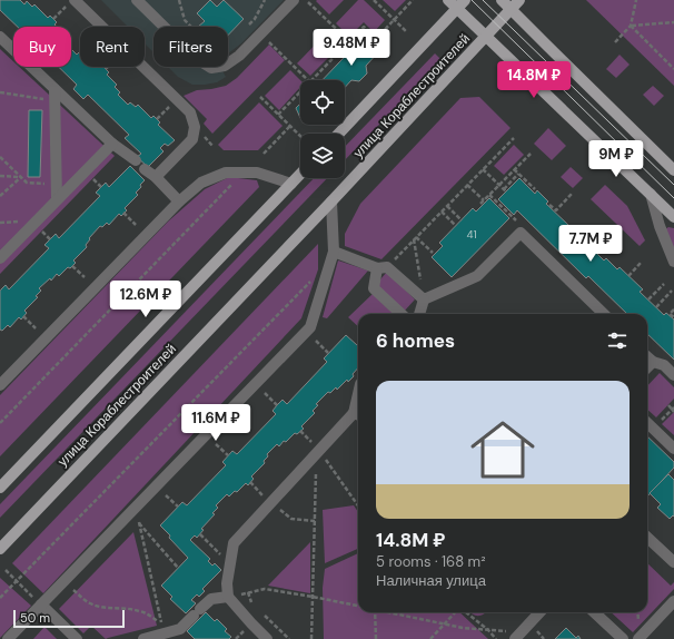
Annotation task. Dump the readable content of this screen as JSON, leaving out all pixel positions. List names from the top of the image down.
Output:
{
  "streets": {
    "main road": ["улица Кораблестроителей"]
  },
  "house_numbers": ["41"],
  "scale_bar": "50 m",
  "page": {
    "chip": ["Buy", "Rent", "Filters"],
    "price": [
      "9.48M ₽",
      "14.8M ₽",
      "9M ₽",
      "7.7M ₽",
      "12.6M ₽",
      "11.6M ₽"
    ],
    "heading": "6 homes",
    "list": [
      {
        "name": "14.8M ₽",
        "note": "5 rooms · 168 m² · Наличная улица"
      }
    ],
    "scale": "50 m"
  }
}
